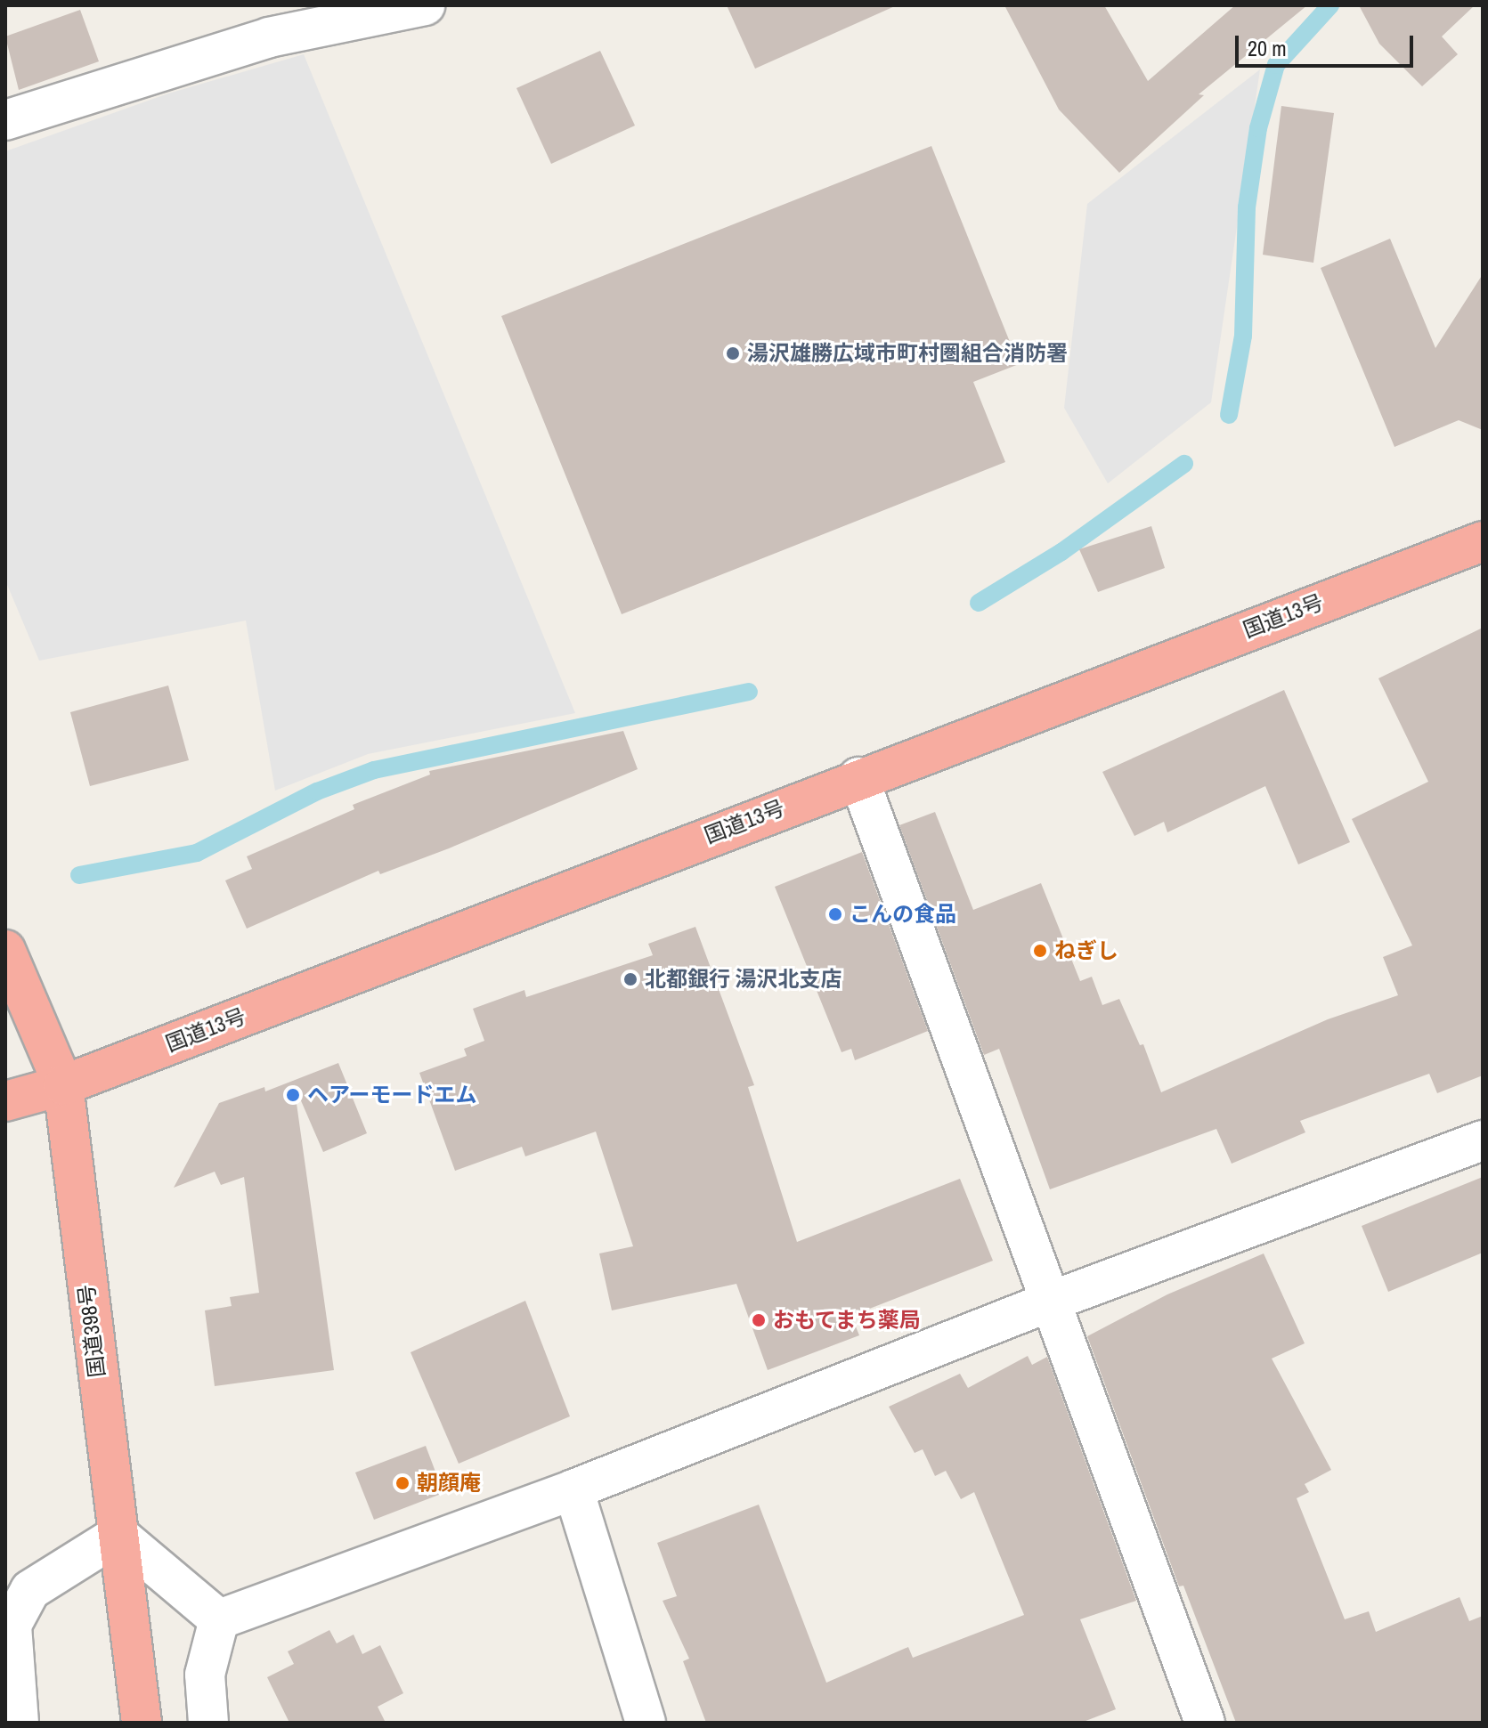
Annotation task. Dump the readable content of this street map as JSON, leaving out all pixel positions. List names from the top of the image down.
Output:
{
  "streets": {
    "highway": ["国道13号", "国道398号"]
  },
  "crossings": [
    ["国道13号", "国道398号"]
  ],
  "places": [
    "湯沢雄勝広域市町村圏組合消防署",
    "こんの食品",
    "ねぎし",
    "北都銀行 湯沢北支店",
    "ヘアーモードエム",
    "おもてまち薬局",
    "朝顔庵"
  ],
  "scale_bar": "20 m"
}
